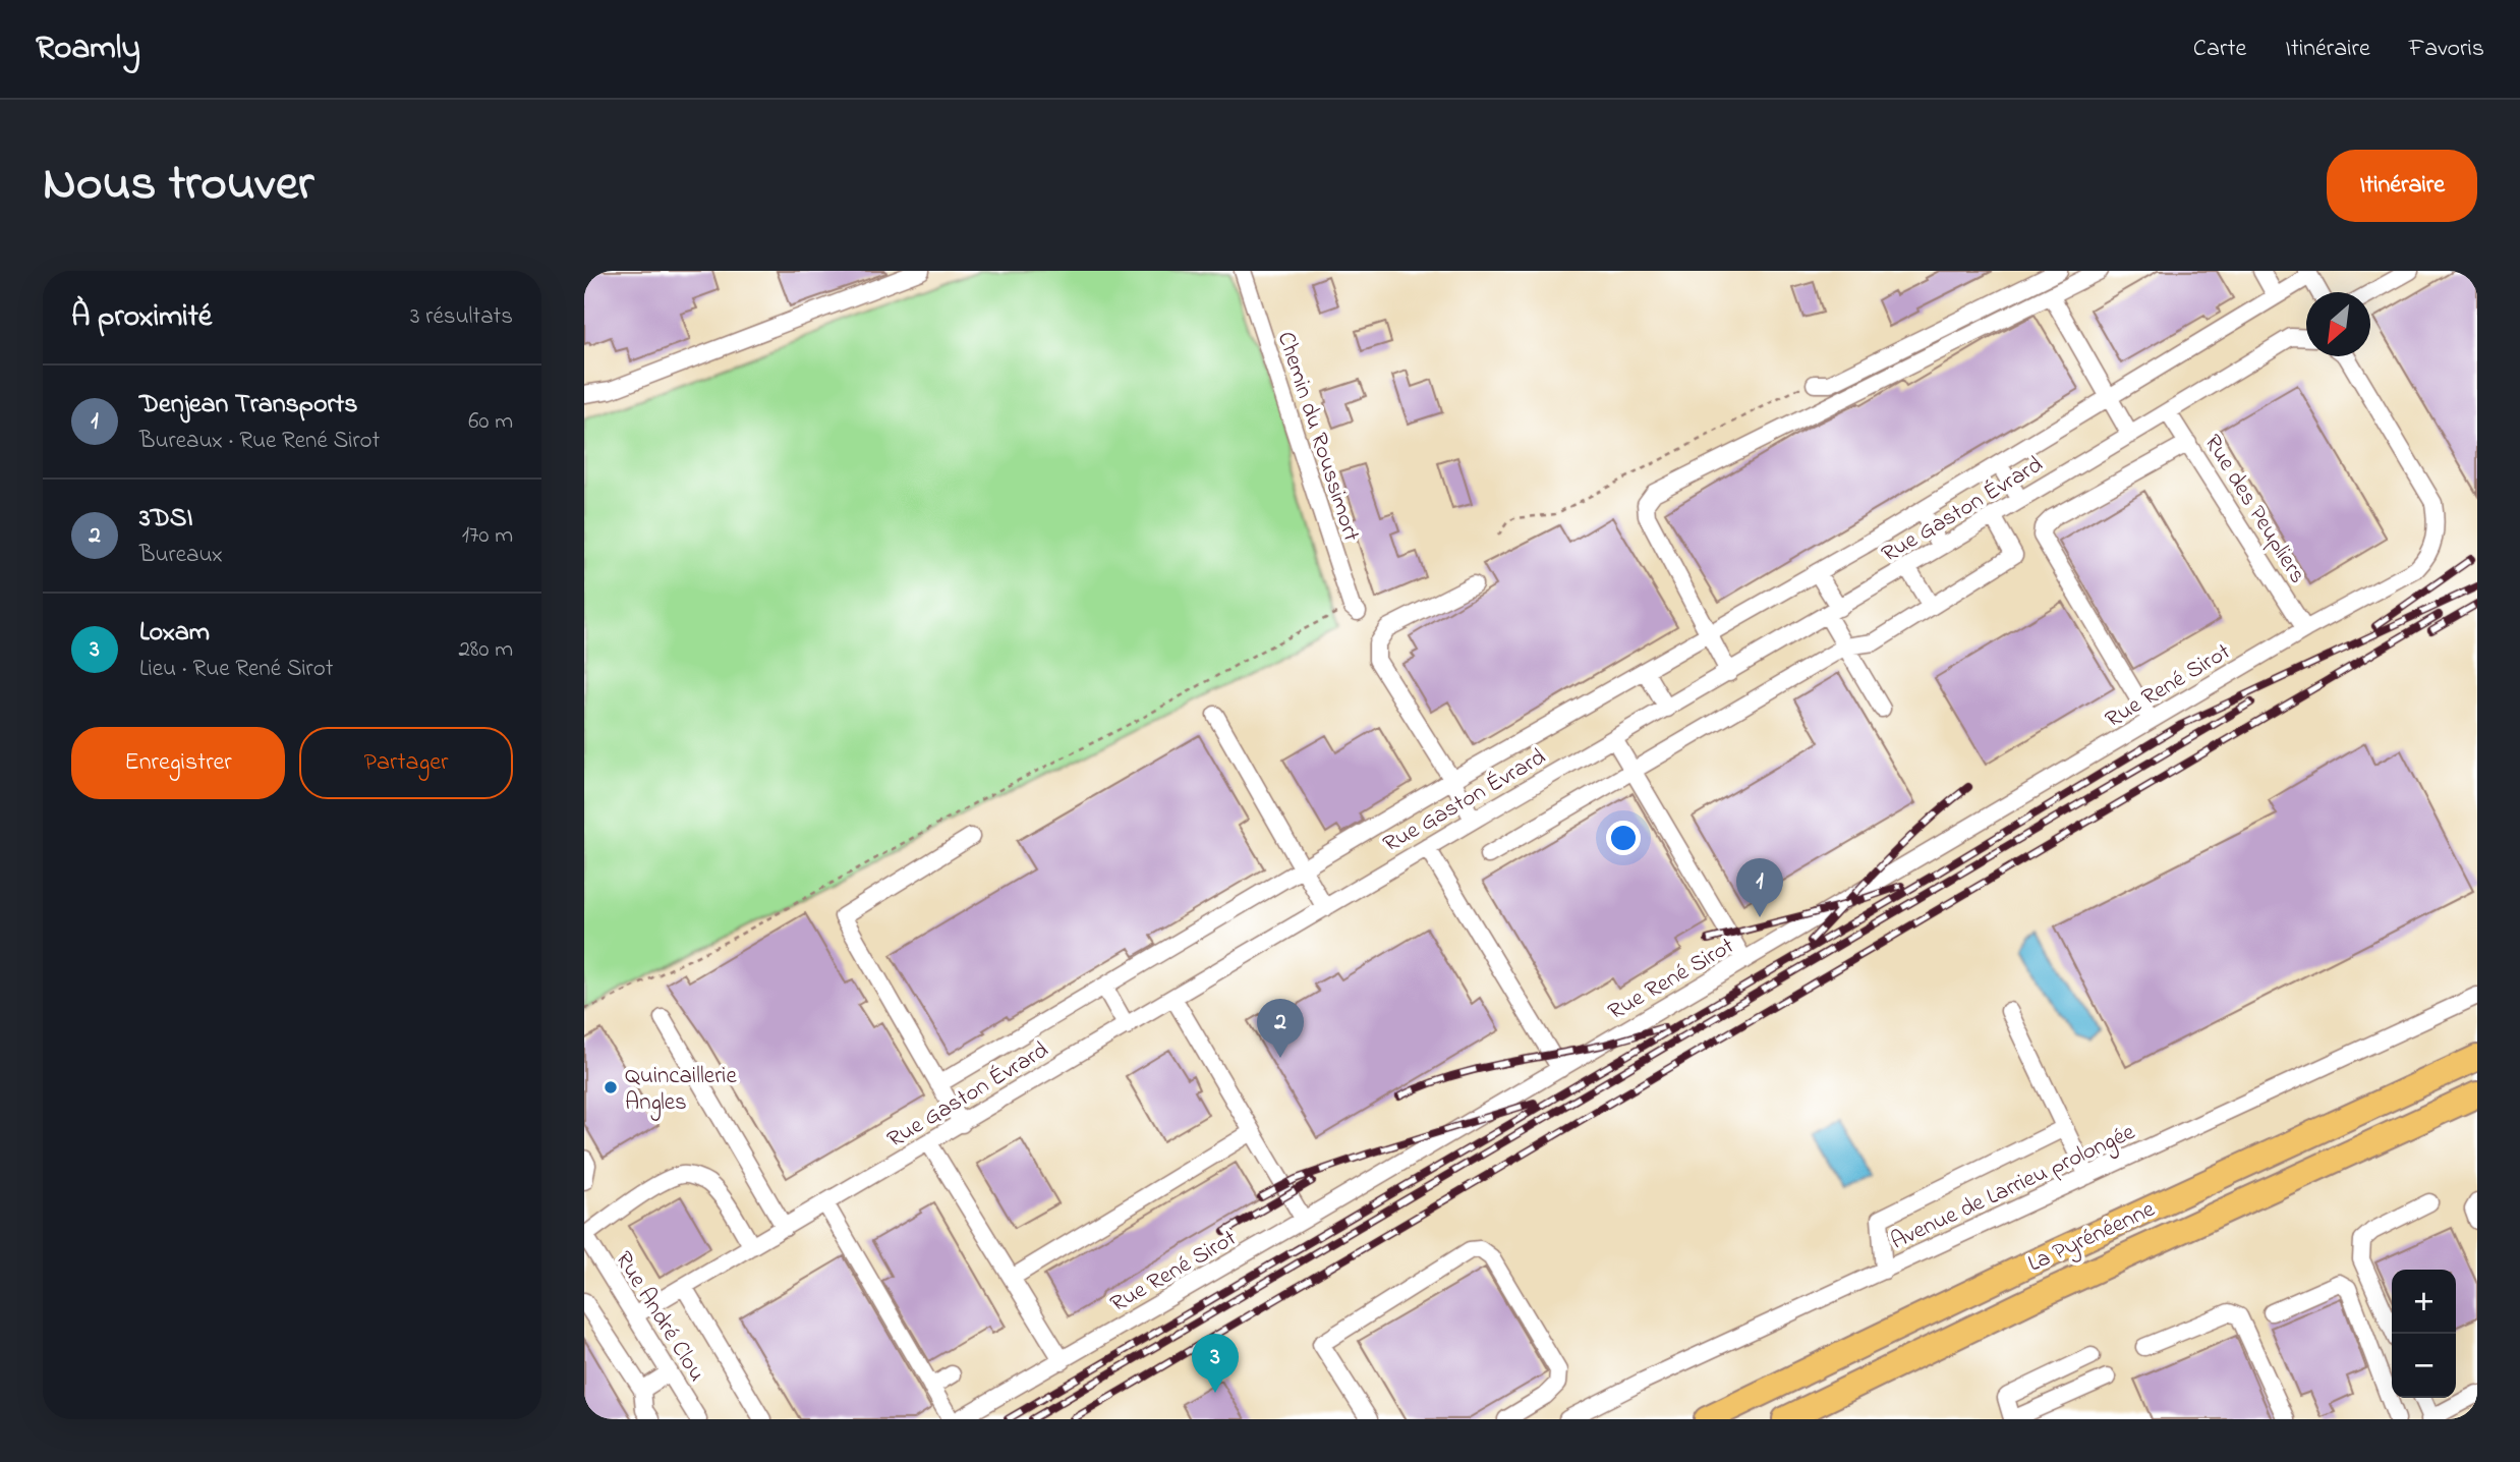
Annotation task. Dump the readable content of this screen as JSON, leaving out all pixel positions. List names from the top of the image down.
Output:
{
  "streets": {
    "highway": ["La Pyrénéenne"],
    "street": [
      "Chemin du Roussimort",
      "Rue Gaston Évrard",
      "Rue des Peupliers",
      "Rue René Sirot",
      "Avenue de Larrieu prolongée",
      "Rue André Clou"
    ]
  },
  "crossings": [
    ["Rue Gaston Évrard", "Rue des Peupliers"],
    ["Rue Gaston Évrard", "Rue André Clou"],
    ["Rue des Peupliers", "Rue René Sirot"]
  ],
  "places": ["Quincaillerie Angles"],
  "north": "bottom left",
  "page": {
    "header": "Roamly",
    "nav": ["Carte", "Itinéraire", "Favoris"],
    "title": "Nous trouver",
    "buttons": [
      "Itinéraire",
      ["Enregistrer", "Partager"]
    ],
    "heading": ["À proximité", "3 résultats"],
    "list": [
      {
        "mark": "1",
        "name": "Denjean Transports",
        "note": "Bureaux · Rue René Sirot",
        "value": "60 m"
      },
      {
        "mark": "2",
        "name": "3DSI",
        "note": "Bureaux",
        "value": "170 m"
      },
      {
        "mark": "3",
        "name": "Loxam",
        "note": "Lieu · Rue René Sirot",
        "value": "280 m"
      }
    ],
    "pins": ["1", "2", "3"],
    "map_buttons": ["+", "−"]
  }
}
